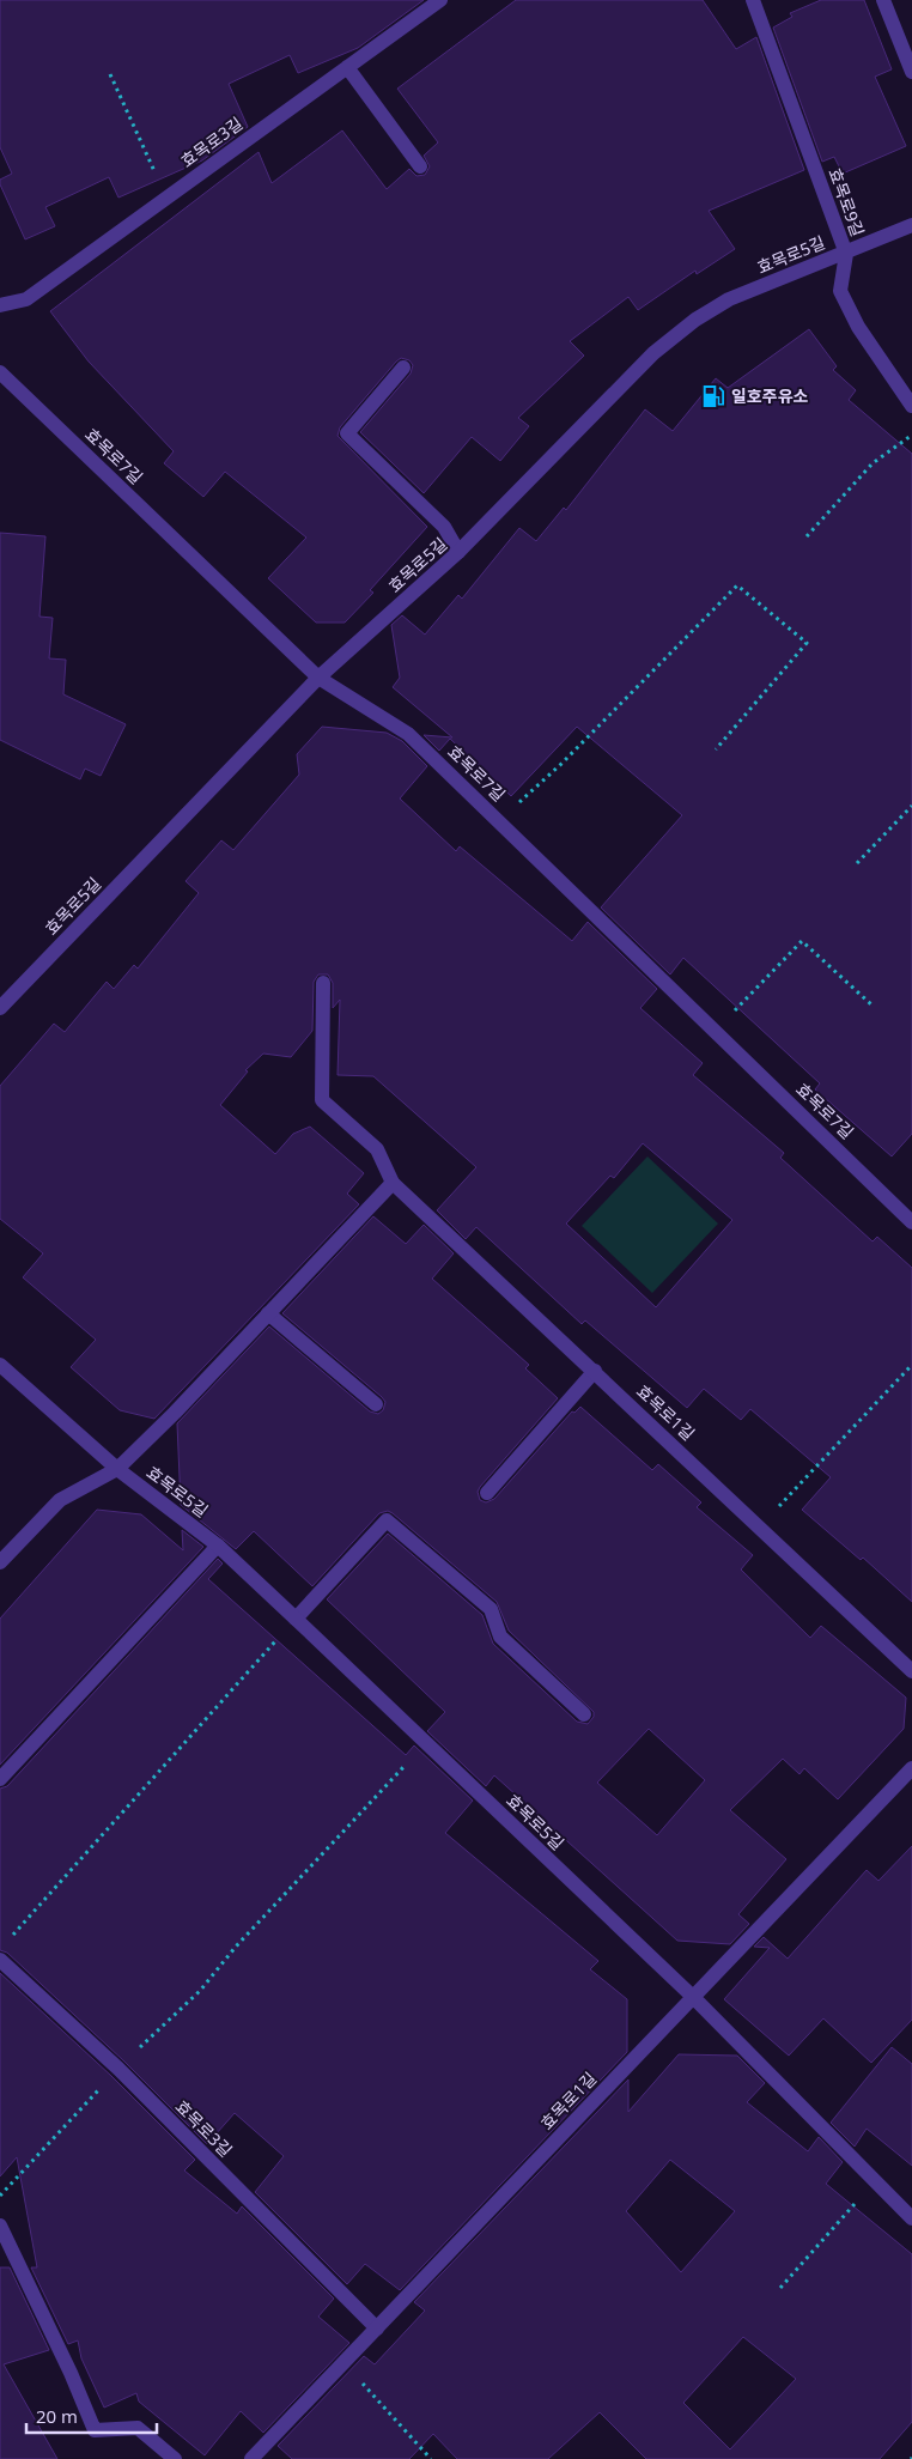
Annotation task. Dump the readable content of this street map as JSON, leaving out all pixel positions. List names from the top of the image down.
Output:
{
  "streets": {
    "street": [
      "효목로3길",
      "효목로9길",
      "효목로5길",
      "효목로7길",
      "효목로1길"
    ]
  },
  "crossings": [
    ["효목로3길", "효목로1길"],
    ["효목로9길", "효목로5길"],
    ["효목로5길", "효목로7길"],
    ["효목로5길", "효목로1길"]
  ],
  "places": {
    "fuel station": ["일호주유소"]
  },
  "scale_bar": "20 m"
}
